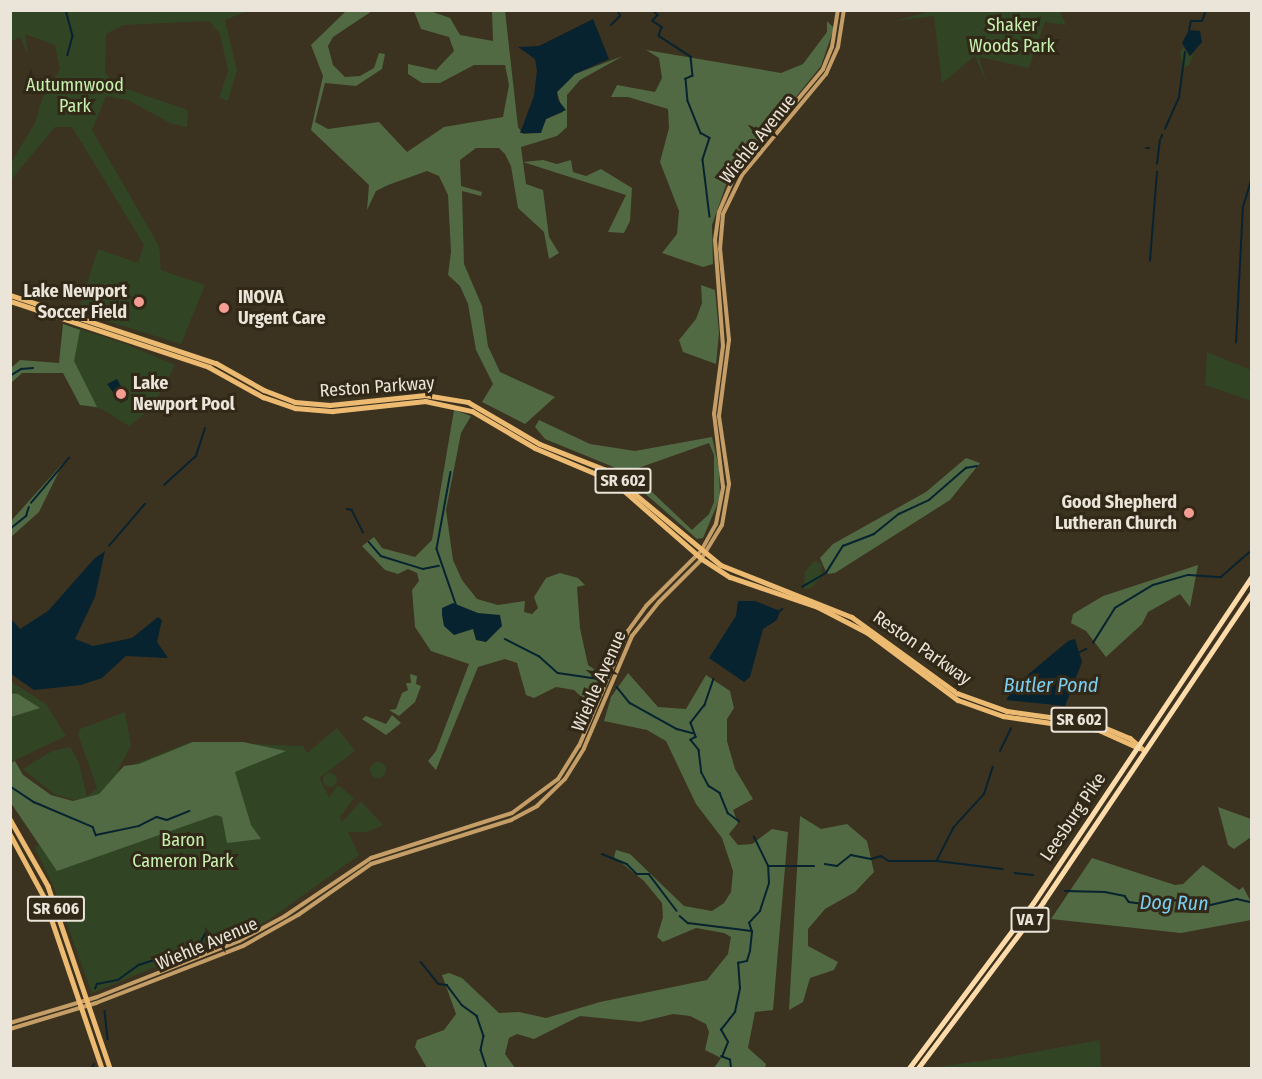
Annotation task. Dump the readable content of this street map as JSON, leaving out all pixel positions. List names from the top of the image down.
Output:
{
  "streets": {
    "highway": ["Leesburg Pike", "VA 7"],
    "main road": [
      "Wiehle Avenue",
      "Reston Parkway",
      "SR 602",
      "SR 606"
    ]
  },
  "crossings": [
    ["Wiehle Avenue", "Reston Parkway"],
    ["Wiehle Avenue", "SR 606"],
    ["Reston Parkway", "Leesburg Pike"]
  ],
  "water": ["Butler Pond", "Dog Run"],
  "parks": ["Shaker Woods Park", "Autumnwood Park", "Baron Cameron Park"],
  "places": [
    "Lake Newport Soccer Field",
    "INOVA Urgent Care",
    "Lake Newport Pool",
    "Good Shepherd Lutheran Church"
  ]
}
